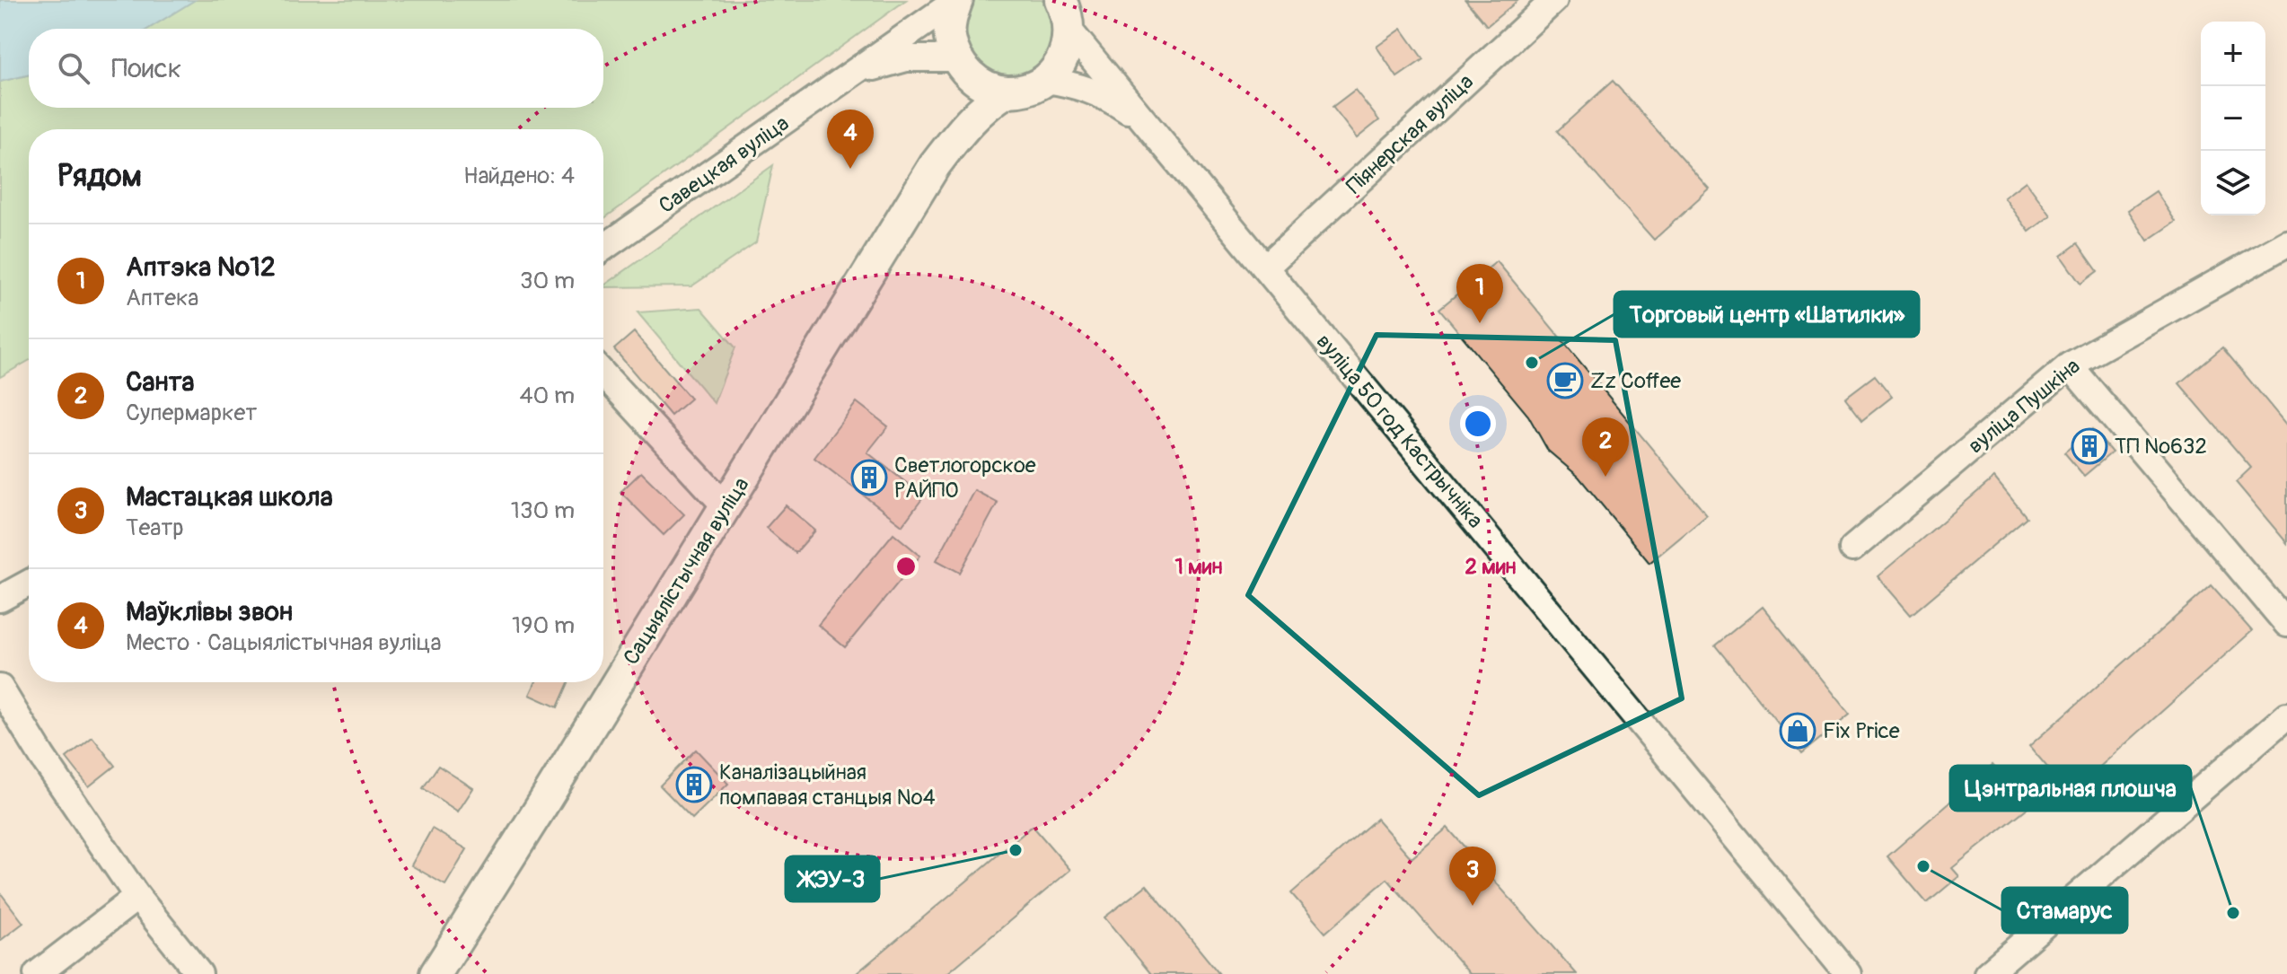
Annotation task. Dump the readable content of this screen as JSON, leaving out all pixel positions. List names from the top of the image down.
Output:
{
  "streets": {
    "main road": ["Сацыялістычная вуліца"],
    "street": [
      "Піянерская вуліца",
      "Савецкая вуліца",
      "вуліца Пушкіна",
      "вуліца 50 год Кастрычніка"
    ]
  },
  "crossings": [
    ["Піянерская вуліца", "вуліца 50 год Кастрычніка"],
    ["Савецкая вуліца", "Сацыялістычная вуліца"]
  ],
  "places": {
    "other": [
      "Торговый центр «Шатилки»",
      "ЖЭУ-3",
      "Стамарус",
      "Цэнтральная плошча"
    ],
    "cafe": ["Zz Coffee"],
    "building": ["ТП №632", "Светлогорское РАЙПО", "Каналізацыйная помпавая станцыя №4"],
    "shop": ["Fix Price"]
  },
  "page": {
    "map_buttons": ["+", "−"],
    "search": "Поиск",
    "pins": [
      "4",
      "1",
      "2",
      "3"
    ],
    "heading": ["Рядом", "Найдено: 4"],
    "list": [
      {
        "mark": "1",
        "name": "Аптэка №12",
        "note": "Аптека",
        "value": "30 m"
      },
      {
        "mark": "2",
        "name": "Санта",
        "note": "Супермаркет",
        "value": "40 m"
      },
      {
        "mark": "3",
        "name": "Мастацкая школа",
        "note": "Театр",
        "value": "130 m"
      },
      {
        "mark": "4",
        "name": "Маўклівы звон",
        "note": "Место · Сацыялістычная вуліца",
        "value": "190 m"
      }
    ]
  },
  "rings": ["1 мин", "2 мин"]
}
